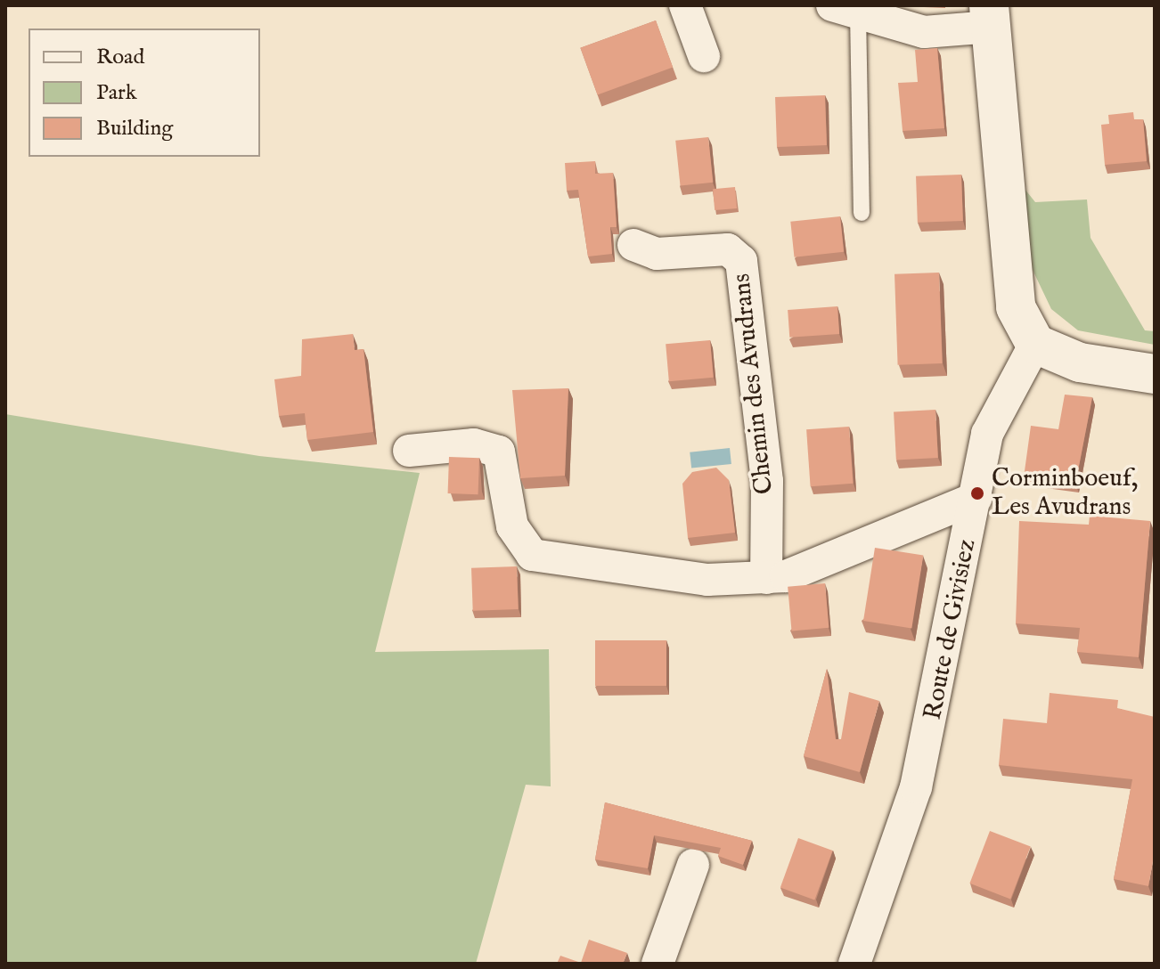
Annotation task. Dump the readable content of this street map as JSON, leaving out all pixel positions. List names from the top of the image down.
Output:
{
  "streets": {
    "street": ["Chemin des Avudrans", "Route de Givisiez"]
  },
  "places": ["Corminboeuf, Les Avudrans"],
  "legend": ["Road", "Park", "Building"]
}
